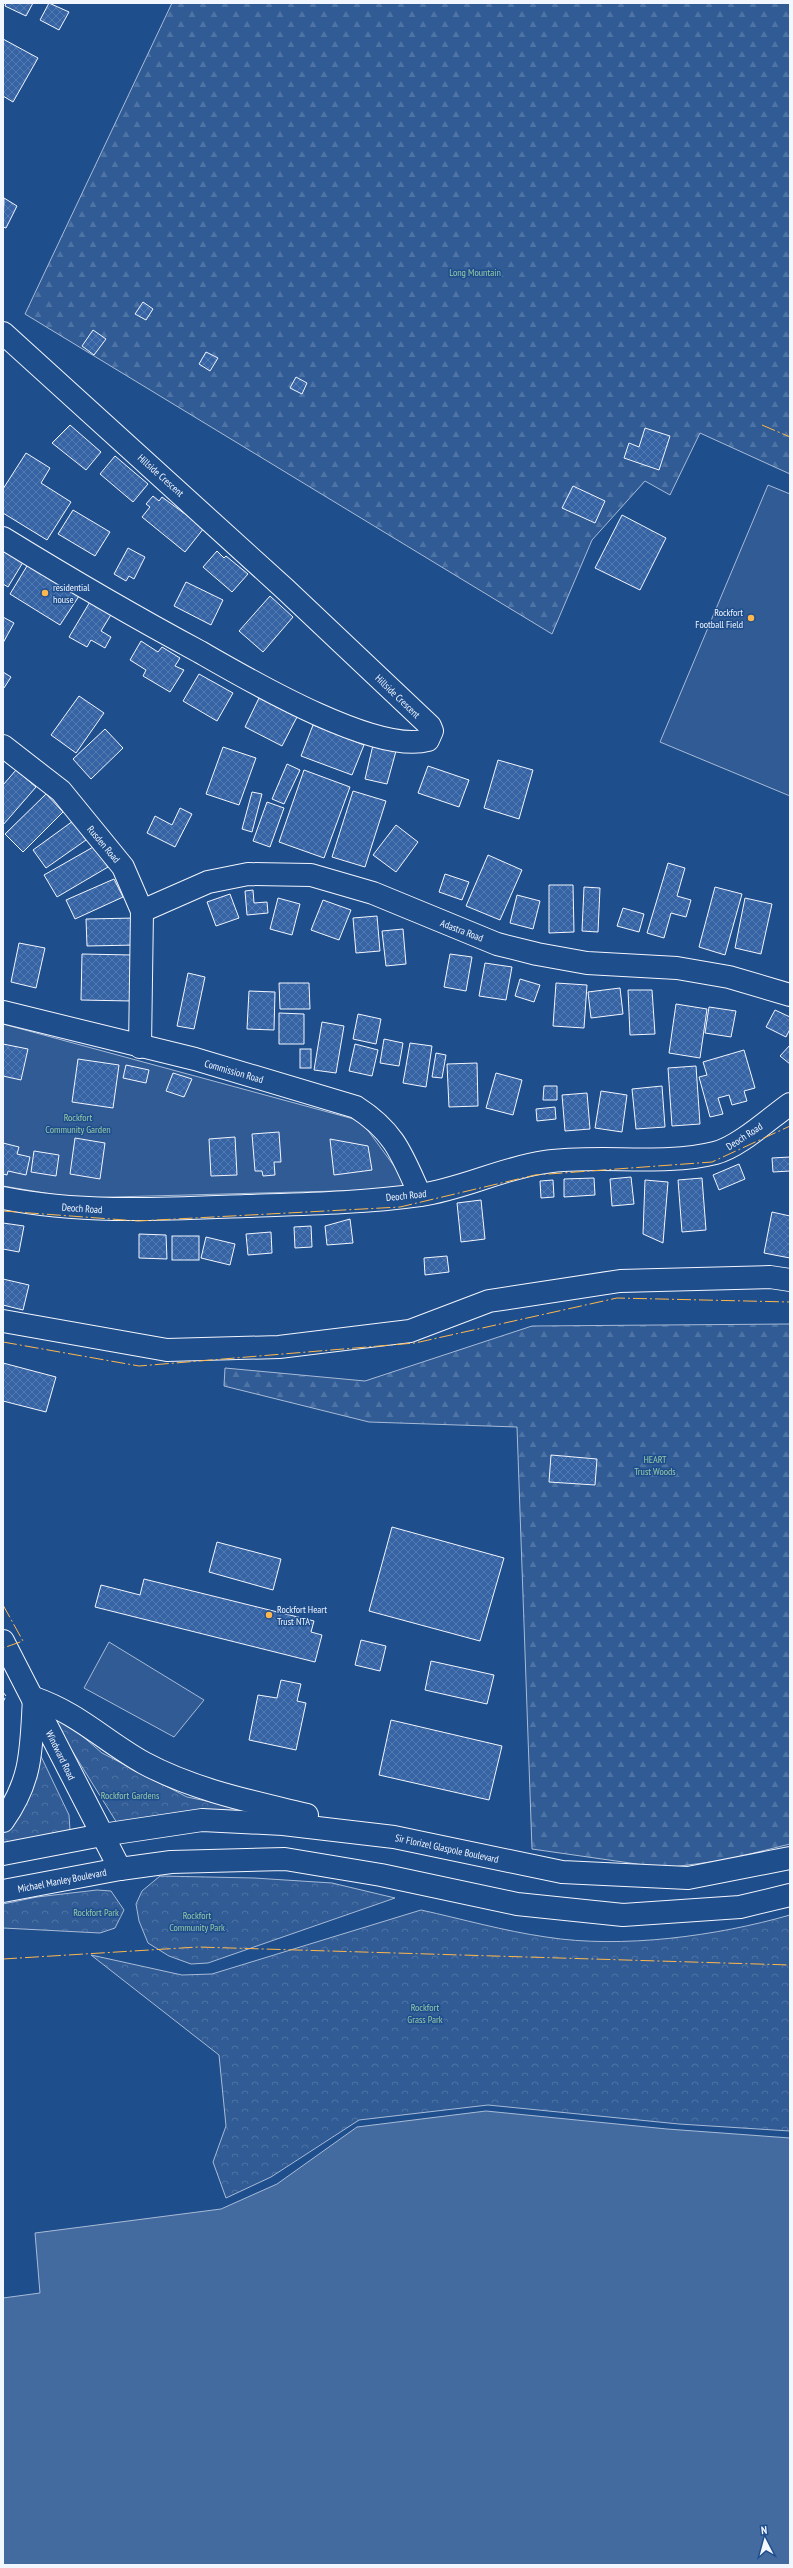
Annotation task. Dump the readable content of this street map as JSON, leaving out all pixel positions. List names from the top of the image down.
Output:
{
  "streets": {
    "main road": [
      "Hillside Crescent",
      "Rusden Road",
      "Adastra Road",
      "Commission Road",
      "Deoch Road",
      "Windward Road",
      "Sir Florizel Glaspole Boulevard",
      "Michael Manley Boulevard"
    ]
  },
  "crossings": [
    ["Rusden Road", "Adastra Road"],
    ["Rusden Road", "Commission Road"],
    ["Commission Road", "Deoch Road"],
    ["Windward Road", "Sir Florizel Glaspole Boulevard"],
    ["Windward Road", "Michael Manley Boulevard"]
  ],
  "parks": [
    "Long Mountain",
    "Rockfort Community Garden",
    "HEART Trust Woods",
    "Rockfort Gardens",
    "Rockfort Park",
    "Rockfort Community Park",
    "Rockfort Grass Park"
  ],
  "places": ["residential house", "Rockfort Football Field", "Rockfort Heart Trust NTA"],
  "north": "top"
}
